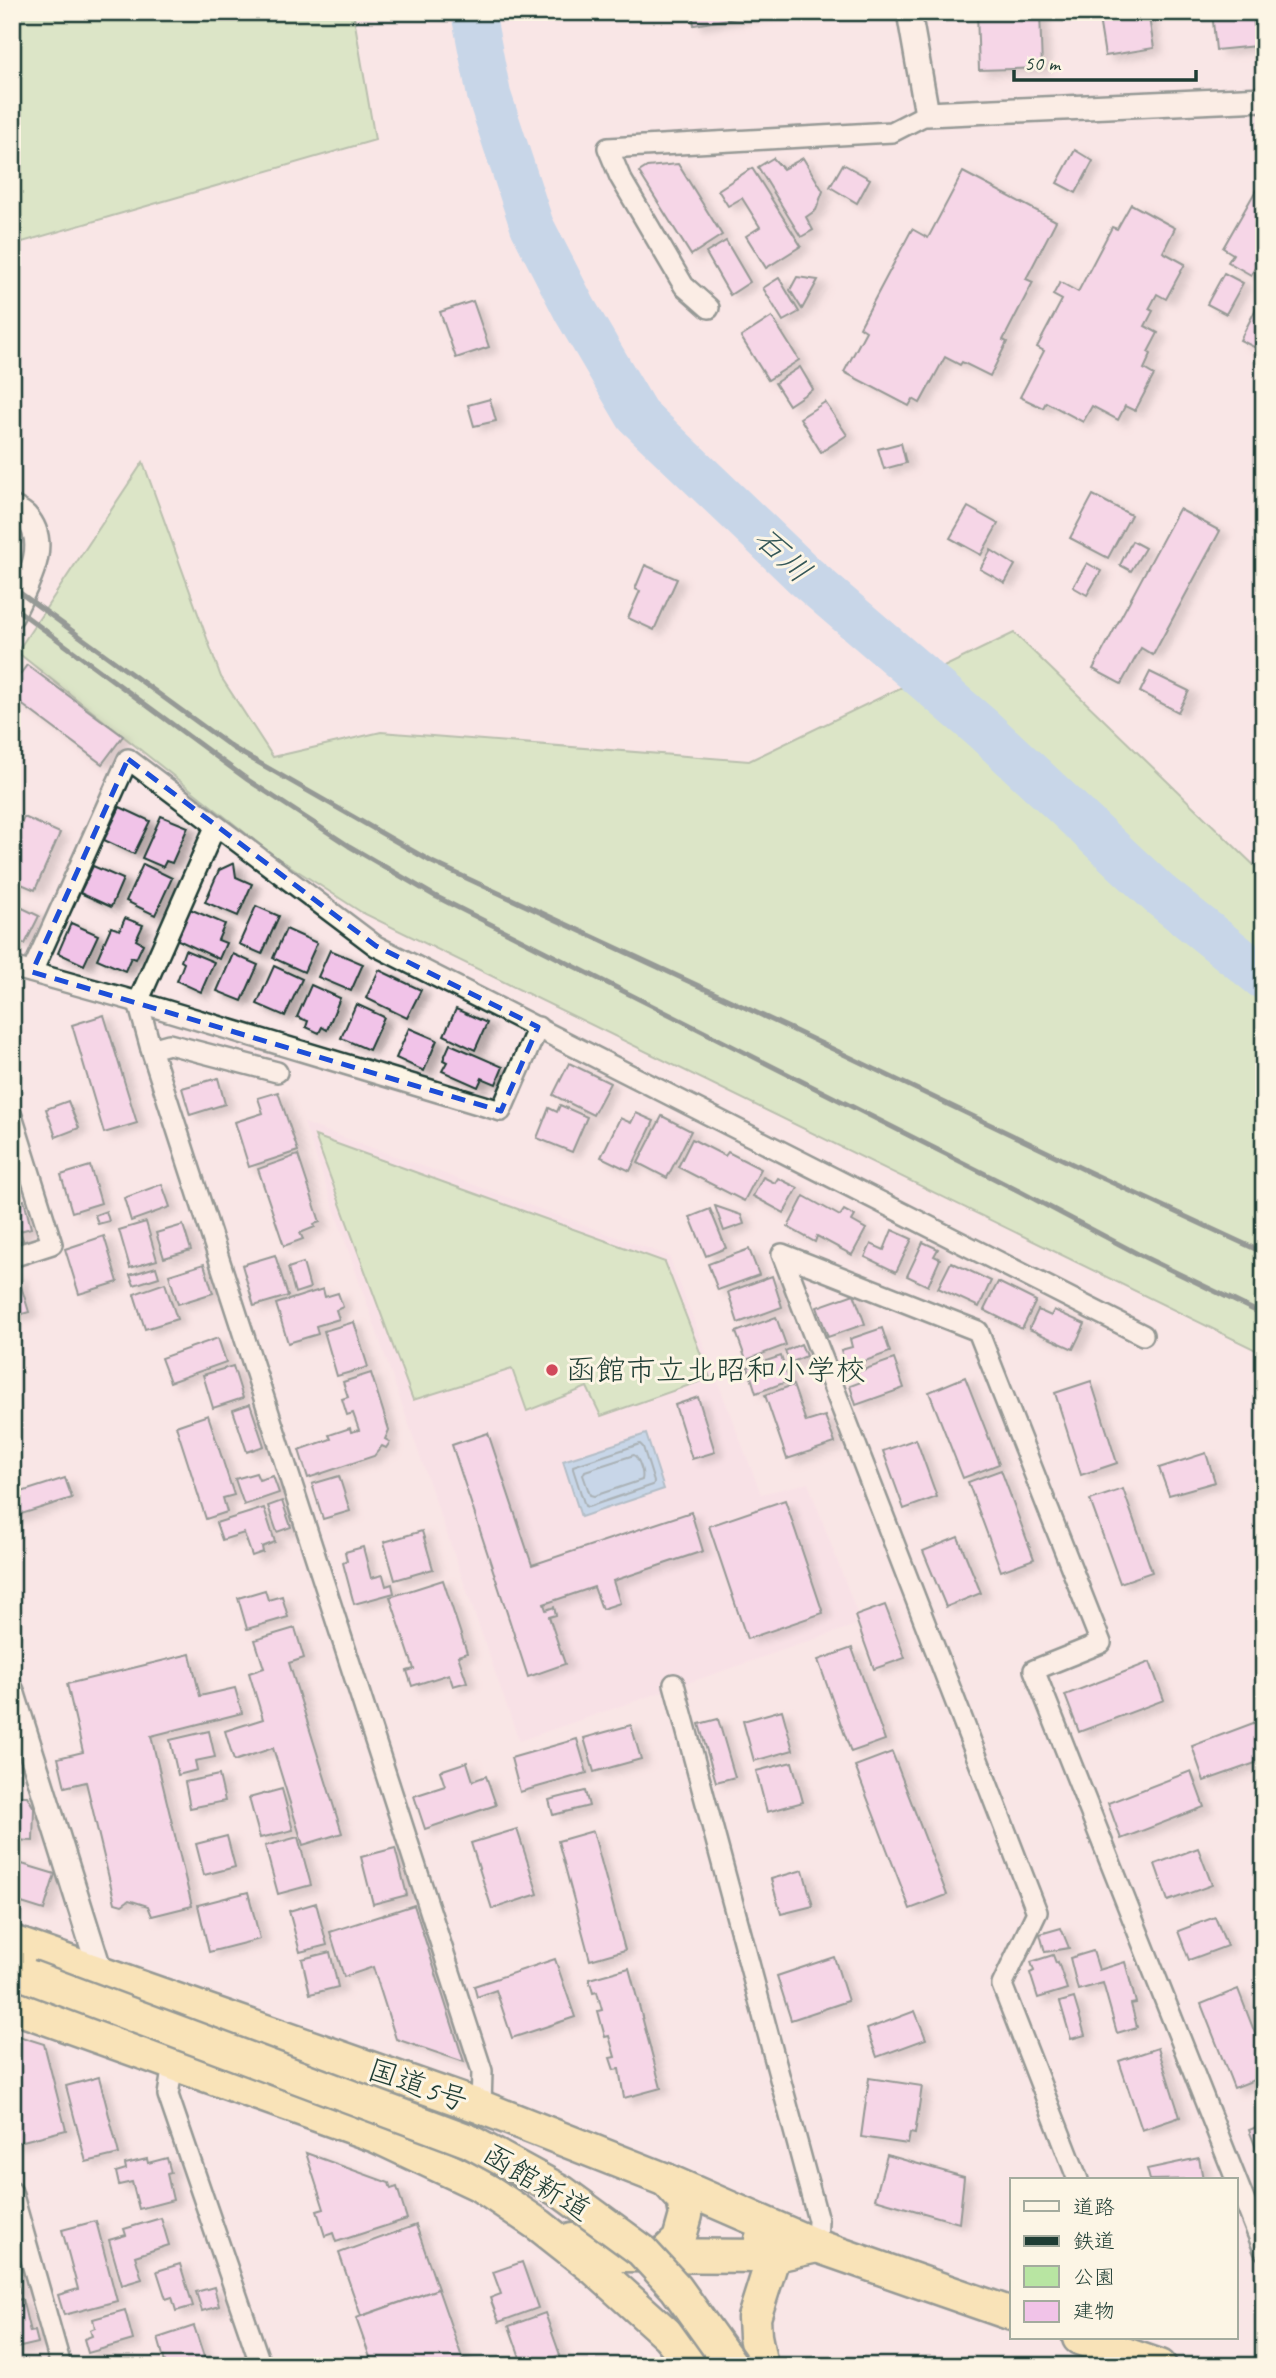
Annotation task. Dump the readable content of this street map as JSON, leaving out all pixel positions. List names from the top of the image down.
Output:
{
  "streets": {
    "highway": ["国道5号", "函館新道"]
  },
  "water": ["石川"],
  "places": ["函館市立北昭和小学校"],
  "legend": [
    "道路",
    "鉄道",
    "公園",
    "建物"
  ],
  "scale_bar": "50 m"
}
